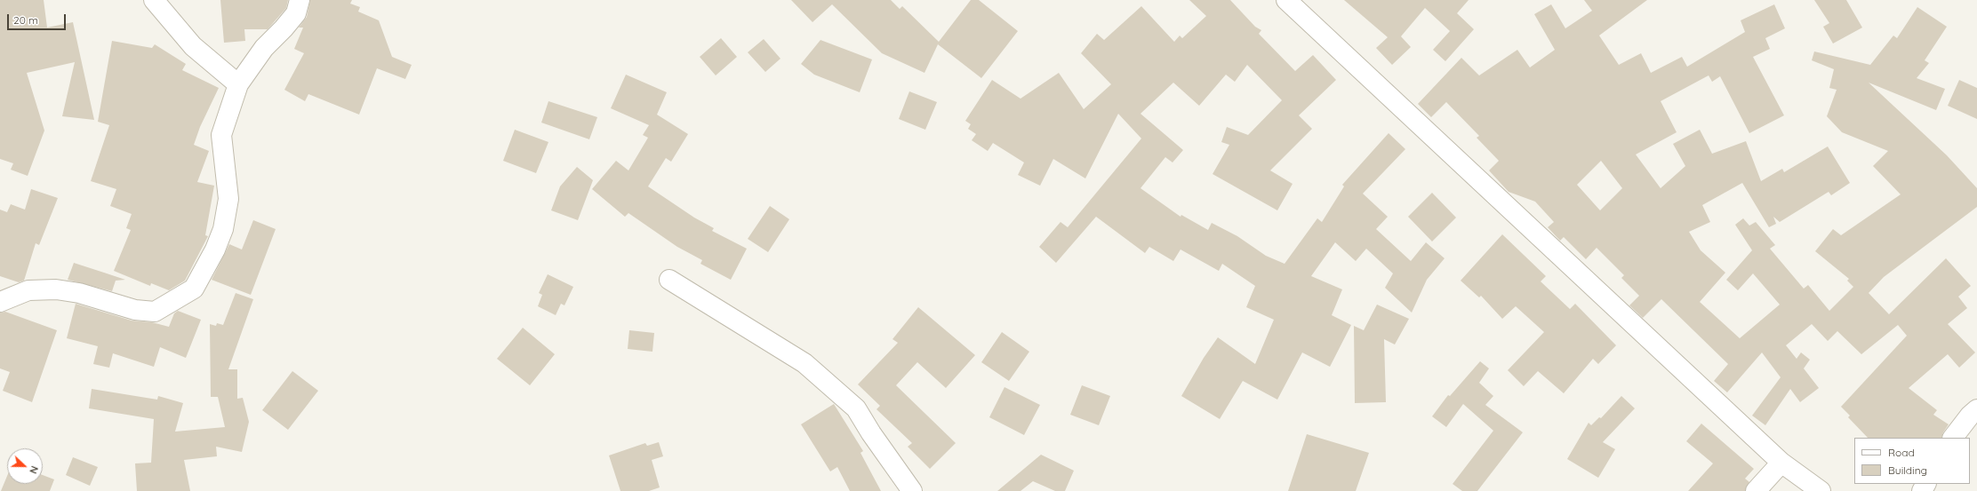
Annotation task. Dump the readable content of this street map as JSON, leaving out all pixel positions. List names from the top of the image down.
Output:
{
  "legend": ["Road", "Building"],
  "scale_bar": "20 m",
  "north": "right"
}
